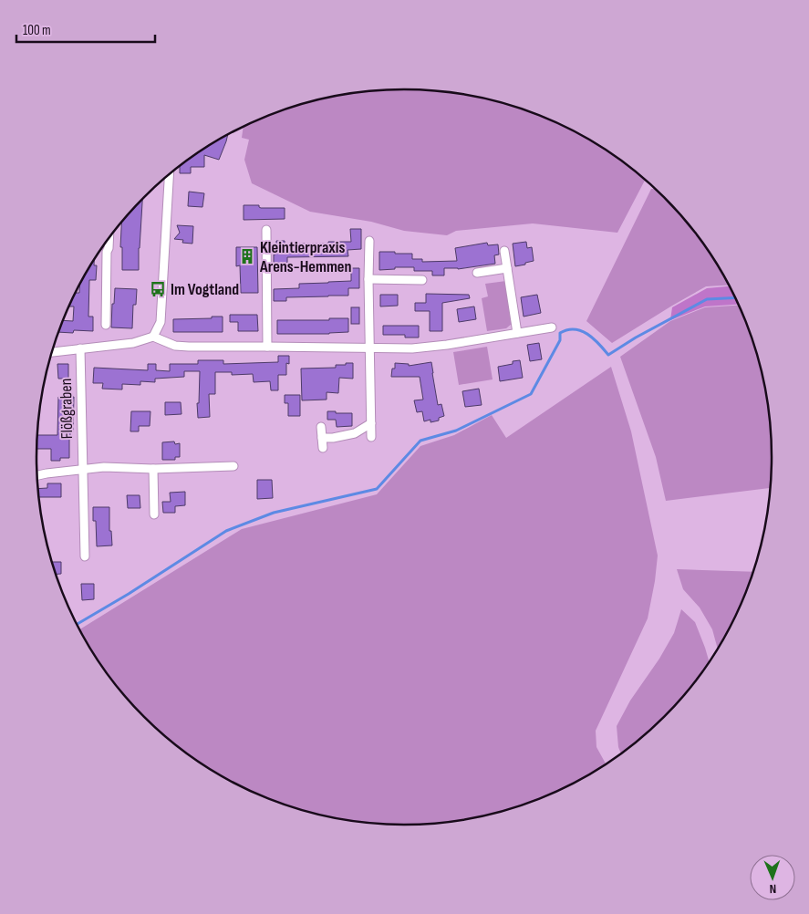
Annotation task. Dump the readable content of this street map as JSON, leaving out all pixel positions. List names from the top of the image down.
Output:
{
  "streets": {
    "street": ["Flößgraben"]
  },
  "places": {
    "building": ["Kleintierpraxis Arens-Hemmen"],
    "bus stop": ["Im Vogtland"]
  },
  "scale_bar": "100 m",
  "north": "bottom"
}
